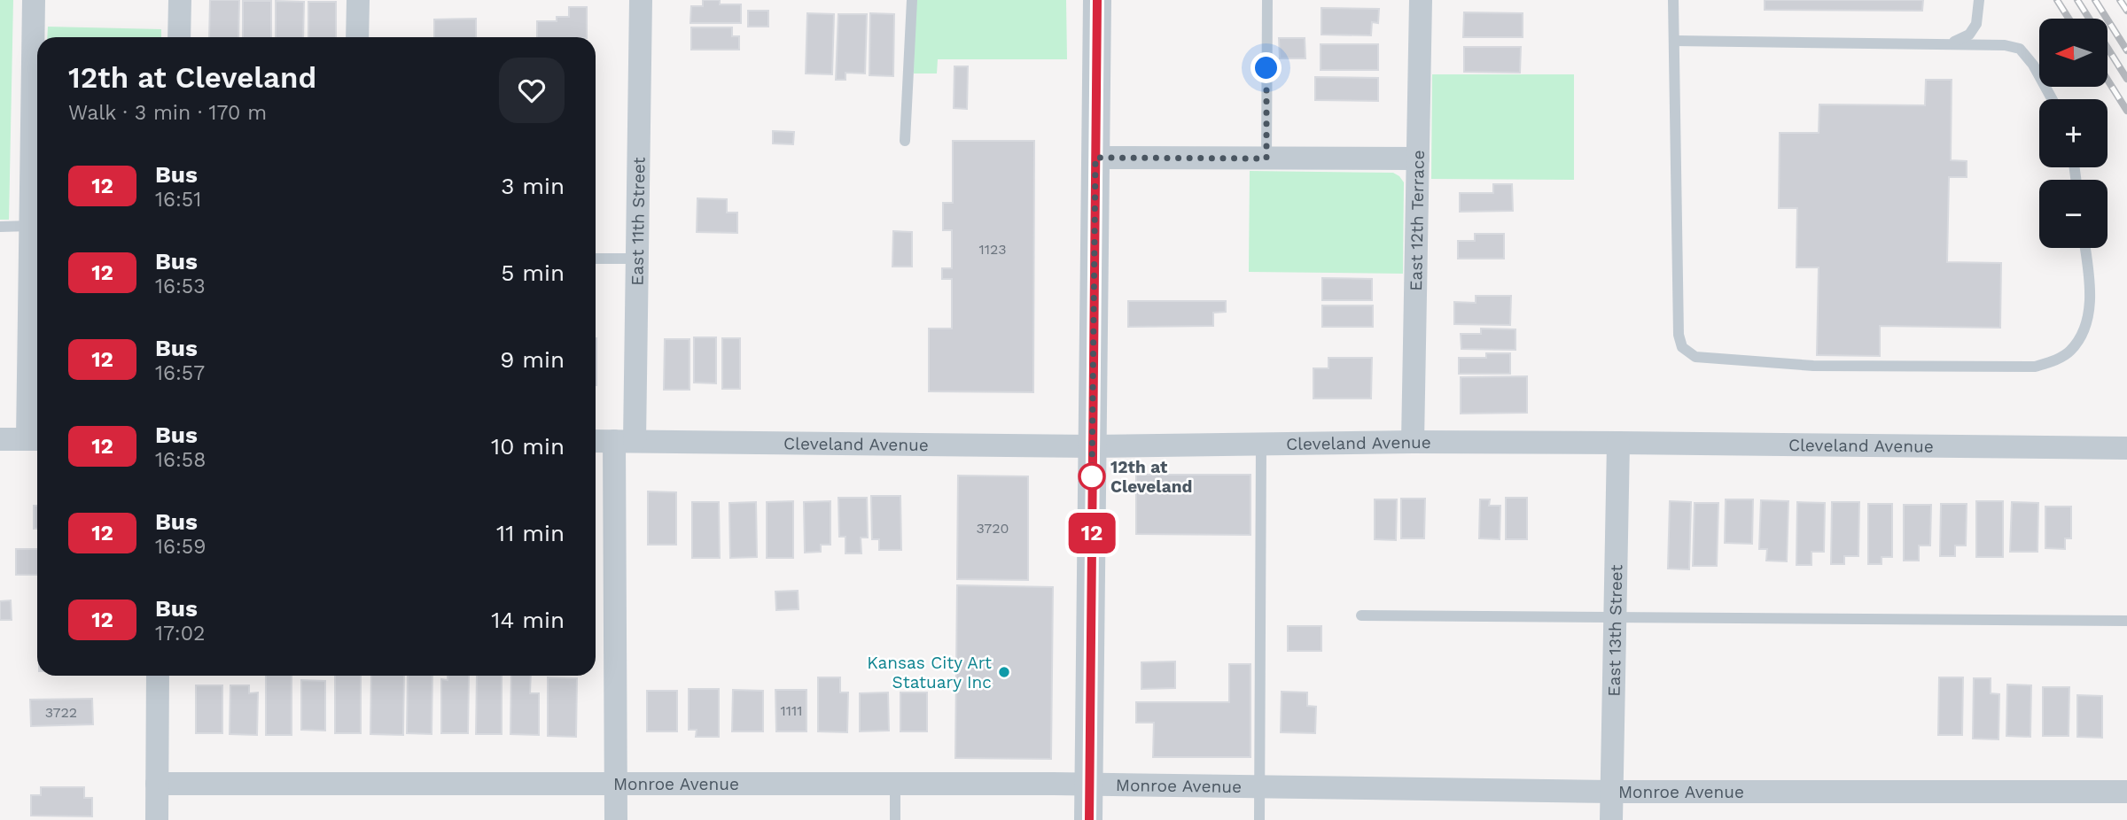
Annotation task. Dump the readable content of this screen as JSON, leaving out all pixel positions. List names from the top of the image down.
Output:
{
  "streets": {
    "street": [
      "East 11th Street",
      "East 12th Terrace",
      "Cleveland Avenue",
      "East 13th Street",
      "Monroe Avenue"
    ]
  },
  "crossings": [
    ["East 11th Street", "Cleveland Avenue"],
    ["East 11th Street", "Monroe Avenue"],
    ["East 12th Terrace", "Cleveland Avenue"],
    ["Cleveland Avenue", "East 13th Street"],
    ["East 13th Street", "Monroe Avenue"]
  ],
  "places": ["12th at Cleveland", "Kansas City Art Statuary Inc"],
  "lines": ["bus line 12"],
  "house_numbers": [
    "1123",
    "3720",
    "1111",
    "3722"
  ],
  "north": "left",
  "page": {
    "on_map": "12",
    "map_buttons": ["+", "−"],
    "heading": ["12th at Cleveland", "Walk · 3 min · 170 m"],
    "list": [
      {
        "mark": "12",
        "name": "Bus",
        "note": "16:51",
        "value": "3 min"
      },
      {
        "mark": "12",
        "name": "Bus",
        "note": "16:53",
        "value": "5 min"
      },
      {
        "mark": "12",
        "name": "Bus",
        "note": "16:57",
        "value": "9 min"
      },
      {
        "mark": "12",
        "name": "Bus",
        "note": "16:58",
        "value": "10 min"
      },
      {
        "mark": "12",
        "name": "Bus",
        "note": "16:59",
        "value": "11 min"
      },
      {
        "mark": "12",
        "name": "Bus",
        "note": "17:02",
        "value": "14 min"
      }
    ]
  }
}
